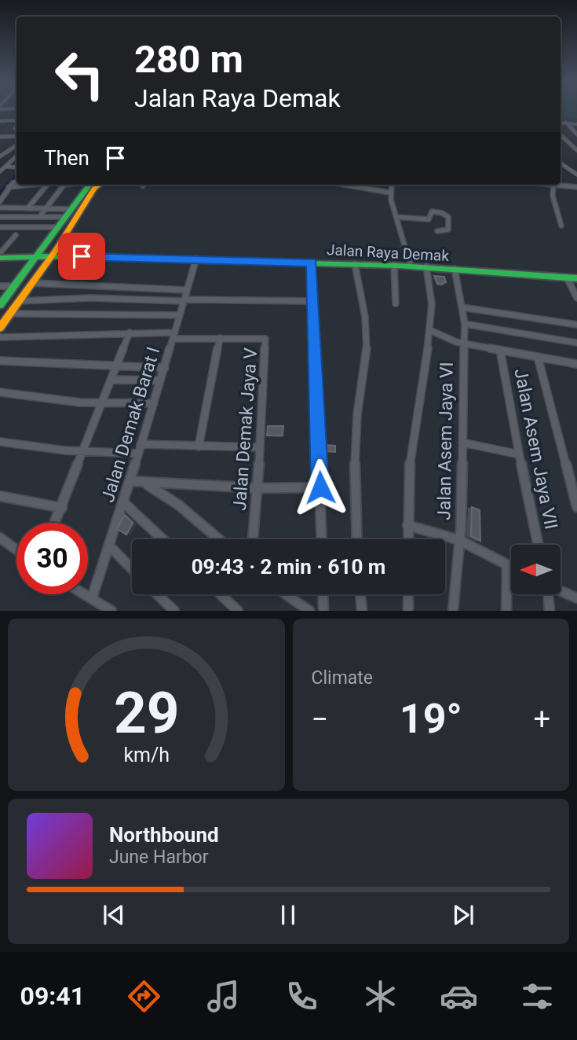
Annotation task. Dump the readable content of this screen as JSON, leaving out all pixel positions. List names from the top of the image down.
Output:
{
  "streets": {
    "main road": ["Jalan Raya Demak"],
    "street": [
      "Jalan Demak Barat I",
      "Jalan Demak Jaya V",
      "Jalan Asem Jaya VI",
      "Jalan Asem Jaya VII"
    ]
  },
  "crossings": [
    ["Jalan Raya Demak", "Jalan Demak Barat I"],
    ["Jalan Raya Demak", "Jalan Asem Jaya VI"],
    ["Jalan Demak Barat I", "Jalan Demak Jaya V"]
  ],
  "north": "left",
  "page": {
    "turn": ["280 m", "Jalan Raya Demak"],
    "then": "Then",
    "limit": "30",
    "trip": "09:43 · 2 min · 610 m",
    "tile": "Climate",
    "heat": ["−", "19°", "+"],
    "song": ["Northbound", "June Harbor"],
    "tabs": "09:41",
    "gauge": ["29", "km/h"]
  }
}
